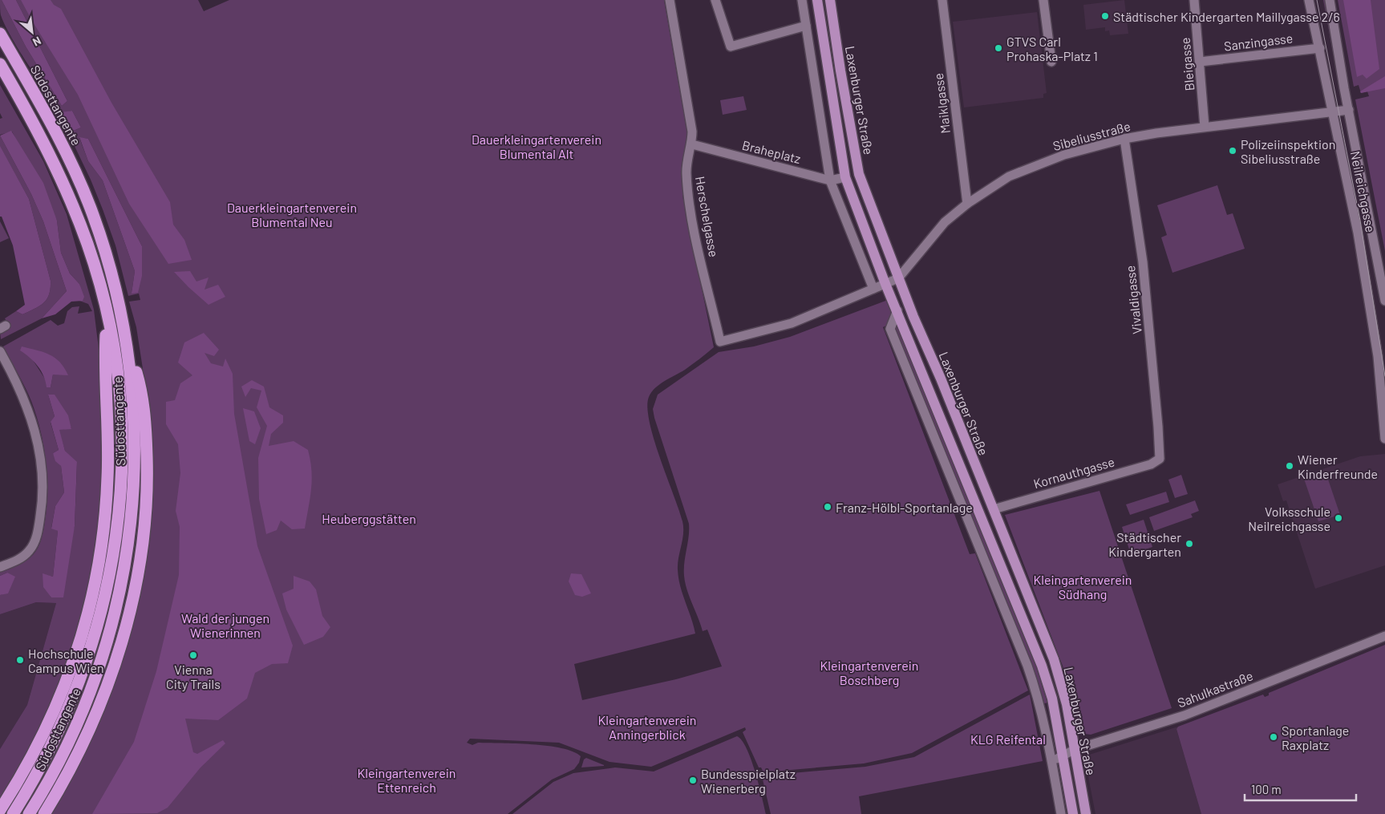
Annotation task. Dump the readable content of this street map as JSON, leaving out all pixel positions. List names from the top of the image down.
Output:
{
  "streets": {
    "highway": ["Südosttangente"],
    "main road": ["Laxenburger Straße"],
    "street": [
      "Sanzingasse",
      "Bleigasse",
      "Maiklgasse",
      "Sibeliusstraße",
      "Braheplatz",
      "Neilreichgasse",
      "Herschelgasse",
      "Vivaldigasse",
      "Kornauthgasse",
      "Sahulkastraße"
    ]
  },
  "crossings": [
    ["Sanzingasse", "Bleigasse"],
    ["Sanzingasse", "Neilreichgasse"],
    ["Bleigasse", "Sibeliusstraße"],
    ["Laxenburger Straße", "Sibeliusstraße"],
    ["Laxenburger Straße", "Braheplatz"],
    ["Laxenburger Straße", "Kornauthgasse"],
    ["Laxenburger Straße", "Sahulkastraße"],
    ["Maiklgasse", "Sibeliusstraße"],
    ["Sibeliusstraße", "Neilreichgasse"],
    ["Sibeliusstraße", "Herschelgasse"],
    ["Sibeliusstraße", "Vivaldigasse"],
    ["Braheplatz", "Herschelgasse"],
    ["Vivaldigasse", "Kornauthgasse"]
  ],
  "parks": [
    "Dauerkleingartenverein Blumental Alt",
    "Dauerkleingartenverein Blumental Neu",
    "Heuberggstätten",
    "Kleingartenverein Südhang",
    "Wald der jungen Wienerinnen",
    "Kleingartenverein Boschberg",
    "Kleingartenverein Anningerblick",
    "KLG Reifental",
    "Kleingartenverein Ettenreich"
  ],
  "places": [
    "Städtischer Kindergarten Maillygasse 2/6",
    "GTVS Carl Prohaska-Platz 1",
    "Polizeiinspektion Sibeliusstraße",
    "Wiener Kinderfreunde",
    "Franz-Hölbl-Sportanlage",
    "Volksschule Neilreichgasse",
    "Städtischer Kindergarten",
    "Vienna City Trails",
    "Hochschule Campus Wien",
    "Sportanlage Raxplatz",
    "Bundesspielplatz Wienerberg"
  ],
  "scale_bar": "100 m",
  "north": "bottom right"
}
